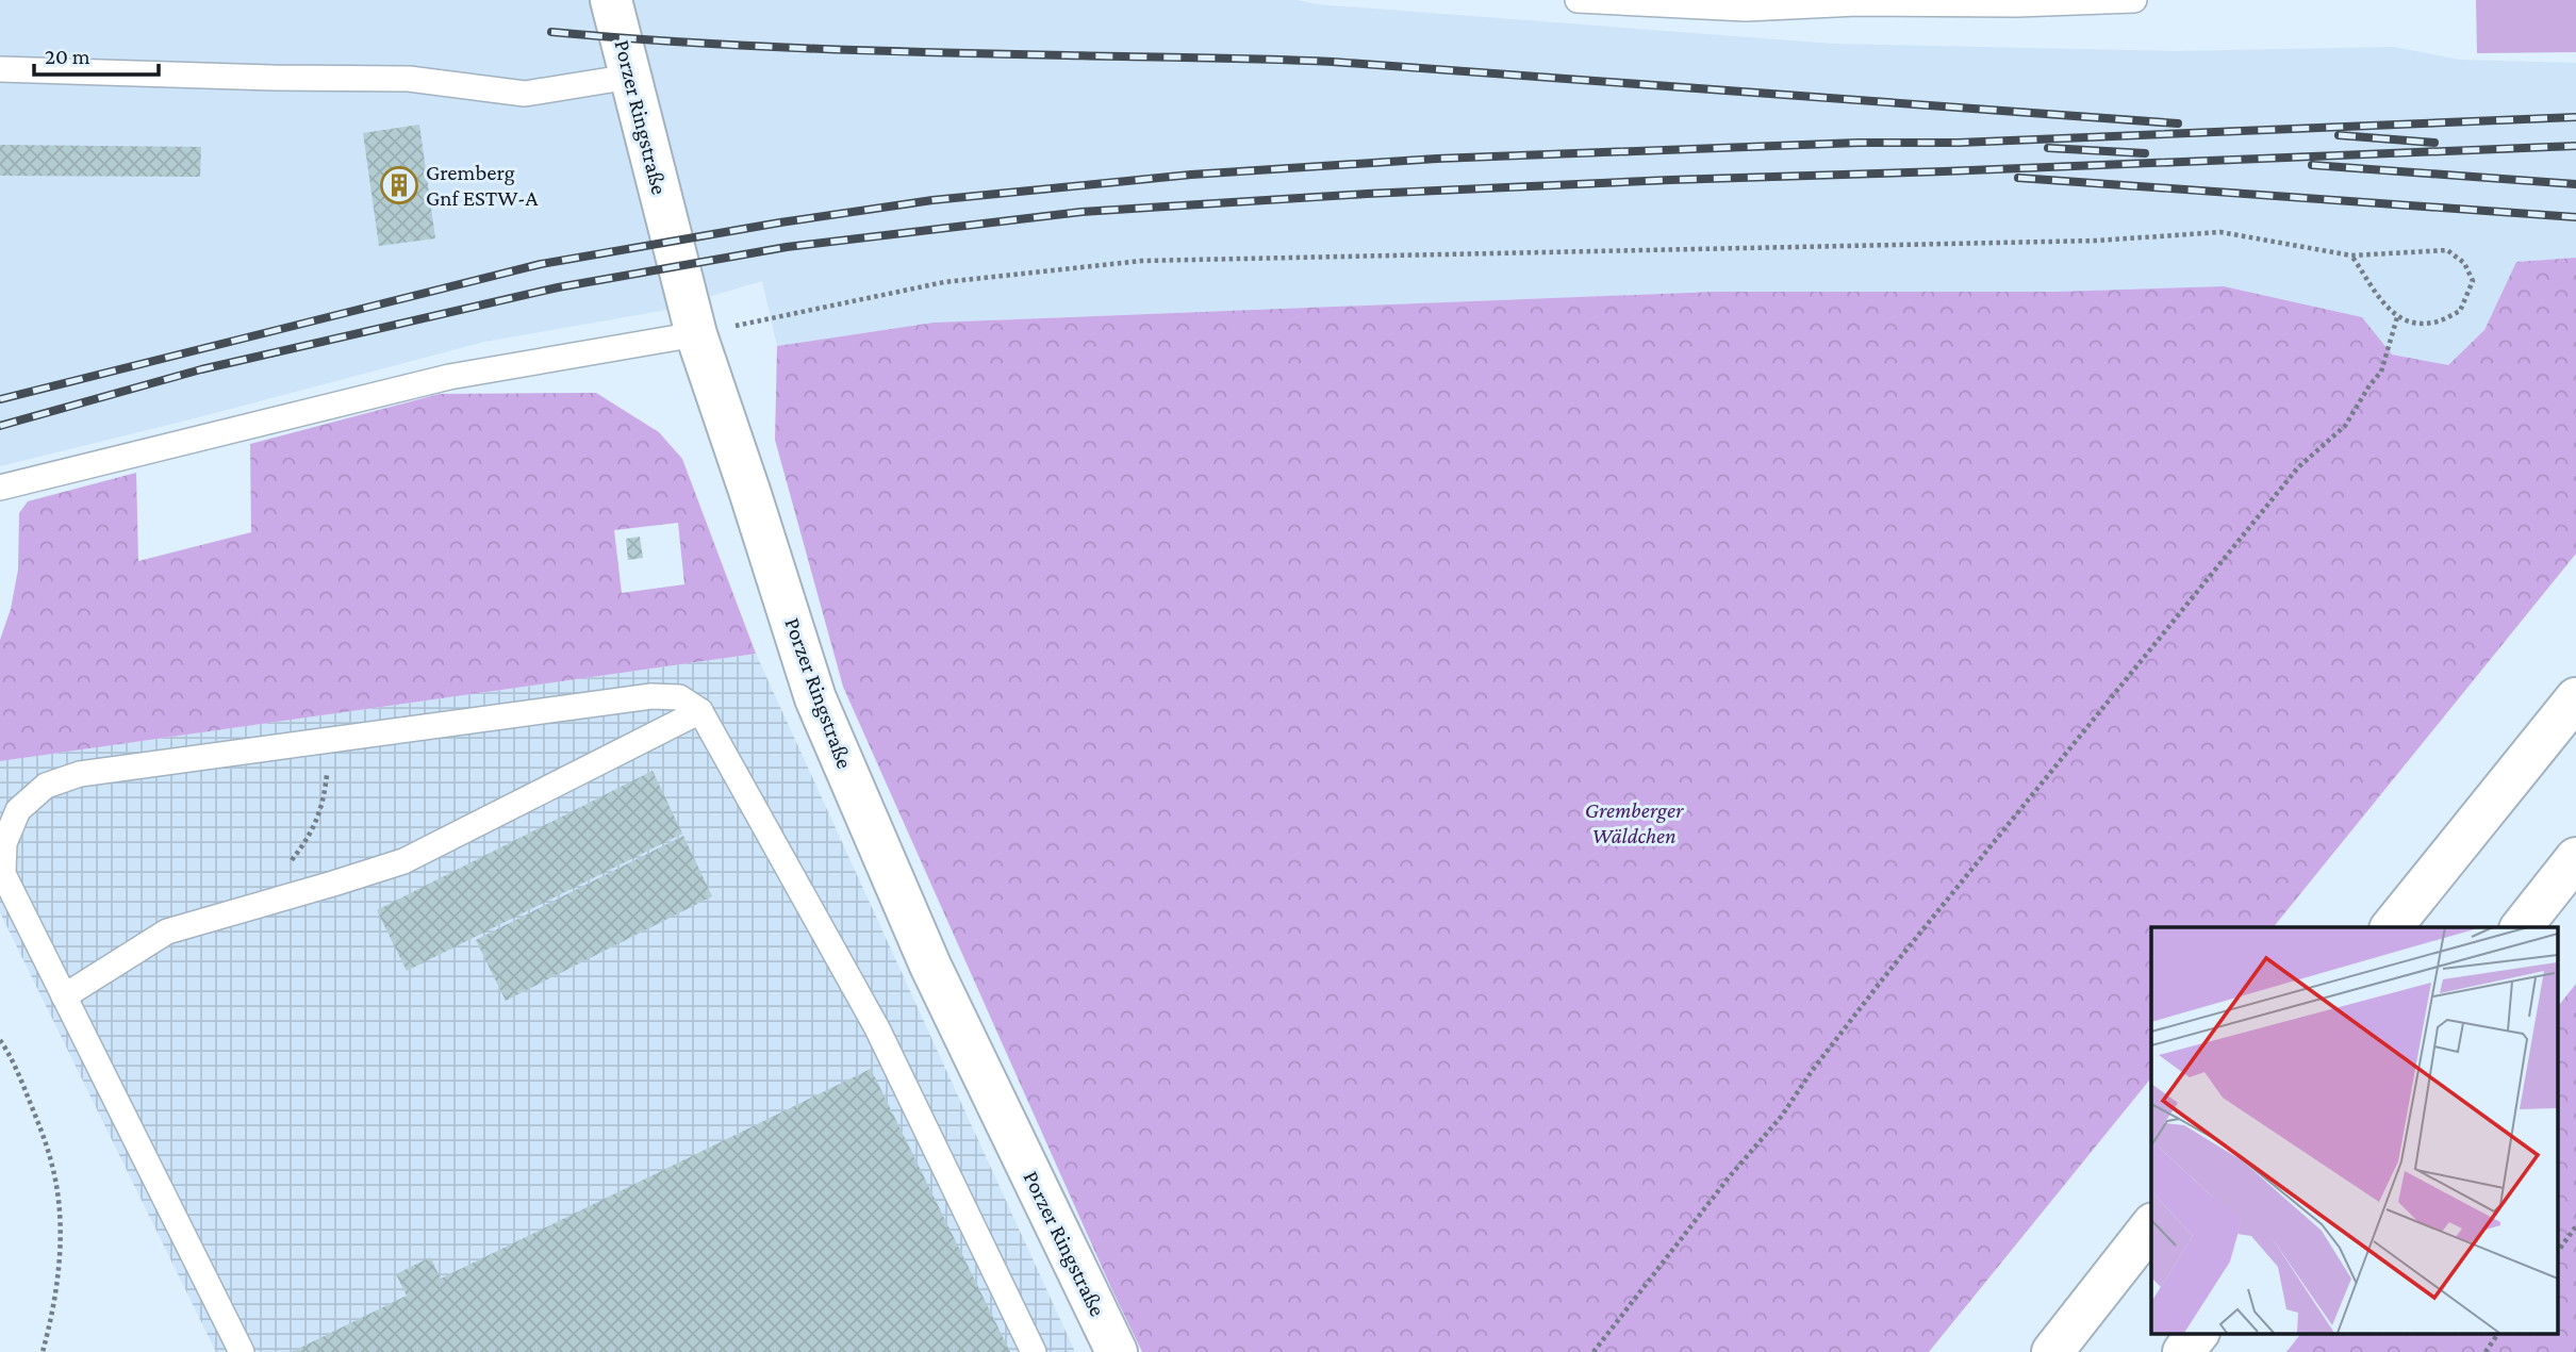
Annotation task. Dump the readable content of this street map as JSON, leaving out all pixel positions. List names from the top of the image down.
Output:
{
  "streets": {
    "main road": ["Porzer Ringstraße"]
  },
  "parks": ["Gremberger Wäldchen"],
  "places": {
    "building": ["Gremberg Gnf ESTW-A"]
  },
  "scale_bar": "20 m"
}
